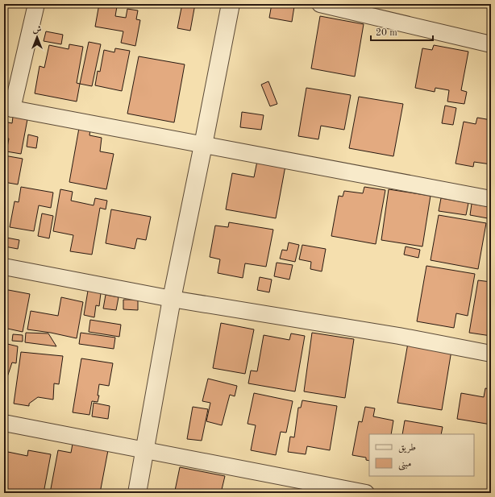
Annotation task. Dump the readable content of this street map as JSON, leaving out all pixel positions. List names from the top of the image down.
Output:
{
  "legend": ["طريق", "مبنى"],
  "scale_bar": "20 m",
  "north": "top"
}
